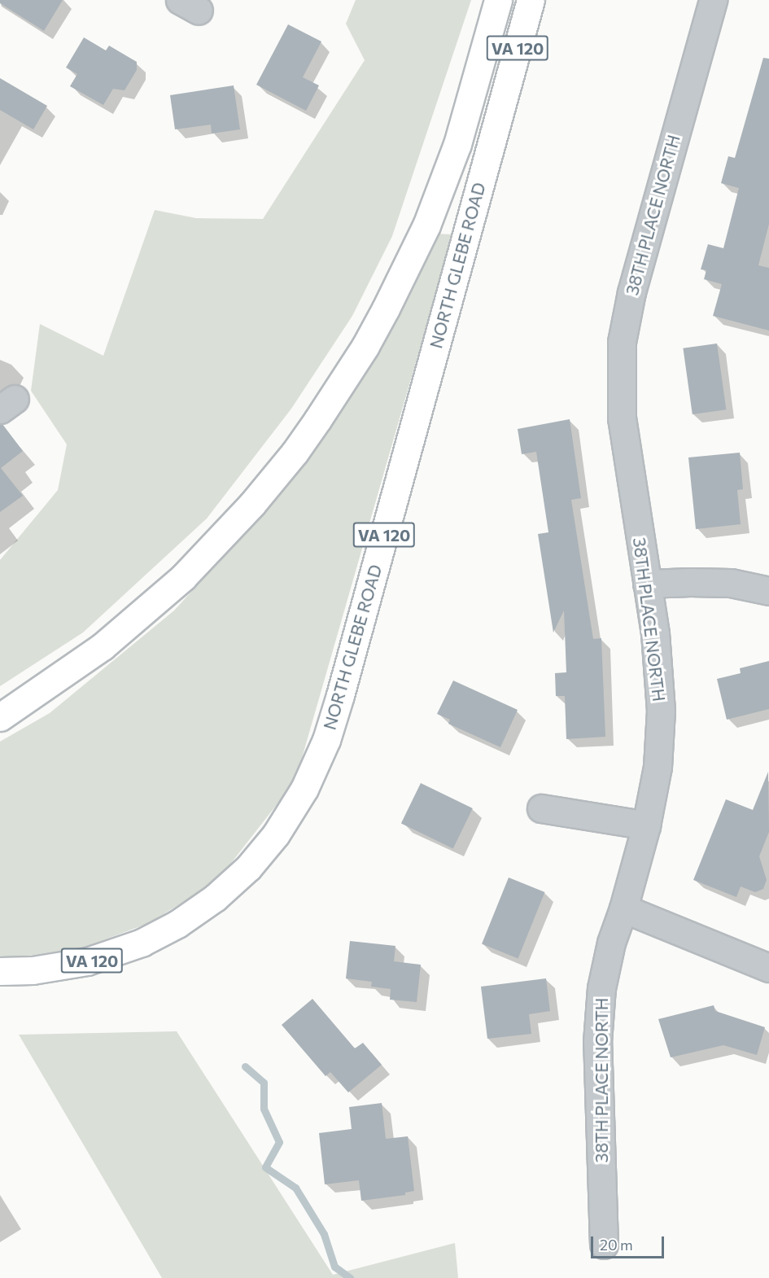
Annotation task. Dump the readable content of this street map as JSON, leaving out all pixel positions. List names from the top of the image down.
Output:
{
  "streets": {
    "main road": ["VA 120", "NORTH GLEBE ROAD"],
    "street": ["38TH PLACE NORTH"]
  },
  "scale_bar": "20 m"
}
